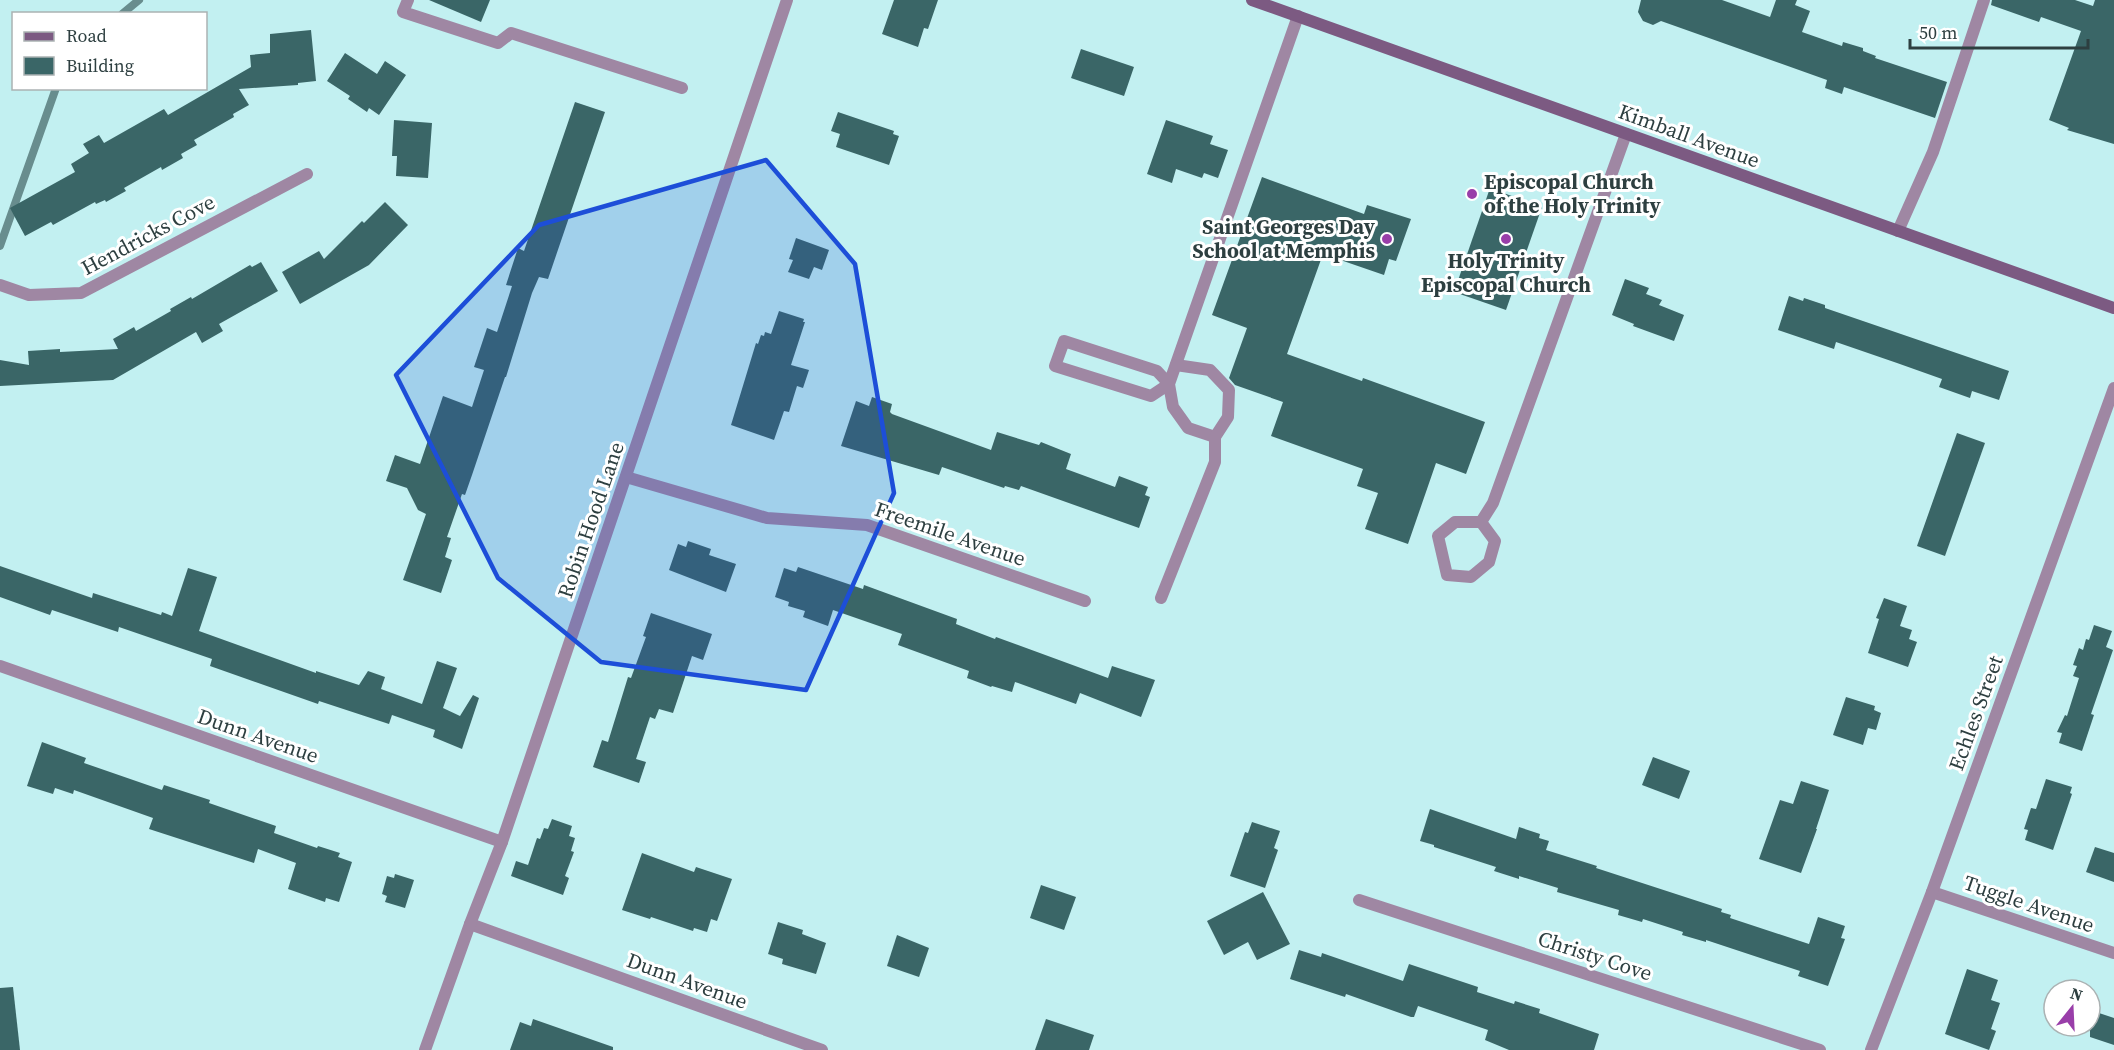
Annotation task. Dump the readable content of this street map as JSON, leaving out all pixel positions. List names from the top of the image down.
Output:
{
  "streets": {
    "main road": ["Kimball Avenue"],
    "street": [
      "Hendricks Cove",
      "Robin Hood Lane",
      "Freemile Avenue",
      "Echles Street",
      "Dunn Avenue",
      "Tuggle Avenue",
      "Christy Cove"
    ]
  },
  "crossings": [
    ["Robin Hood Lane", "Freemile Avenue"],
    ["Robin Hood Lane", "Dunn Avenue"],
    ["Echles Street", "Tuggle Avenue"]
  ],
  "places": ["Episcopal Church of the Holy Trinity", "Saint Georges Day School at Memphis", "Holy Trinity Episcopal Church"],
  "legend": ["Road", "Building"],
  "scale_bar": "50 m",
  "north": "top"
}
